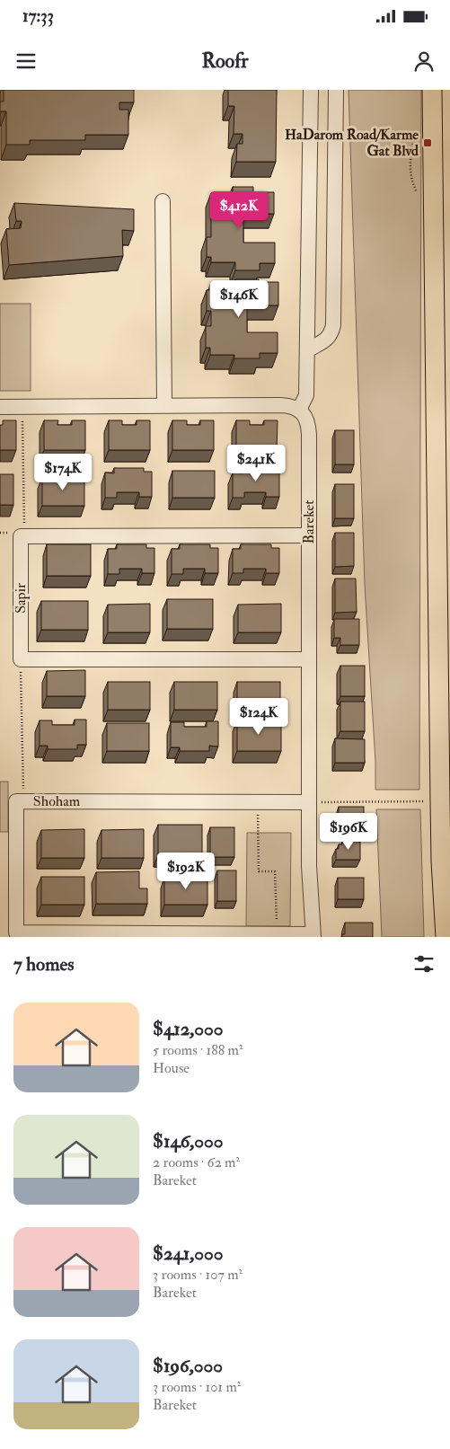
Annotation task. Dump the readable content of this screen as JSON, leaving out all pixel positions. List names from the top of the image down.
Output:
{
  "streets": {
    "street": ["Bareket", "Sapir", "Shoham"]
  },
  "crossings": [
    ["Bareket", "Shoham"]
  ],
  "places": {
    "transit": ["HaDarom Road/Karme Gat Blvd"]
  },
  "page": {
    "status": "17:33",
    "header": "Roofr",
    "price": [
      "$412K",
      "$146K",
      "$241K",
      "$174K",
      "$124K",
      "$196K",
      "$192K"
    ],
    "heading": "7 homes",
    "list": [
      {
        "name": "$412,000",
        "note": "5 rooms · 188 m² · House"
      },
      {
        "name": "$146,000",
        "note": "2 rooms · 62 m² · Bareket"
      },
      {
        "name": "$241,000",
        "note": "3 rooms · 107 m² · Bareket"
      },
      {
        "name": "$196,000",
        "note": "3 rooms · 101 m² · Bareket"
      }
    ]
  }
}
